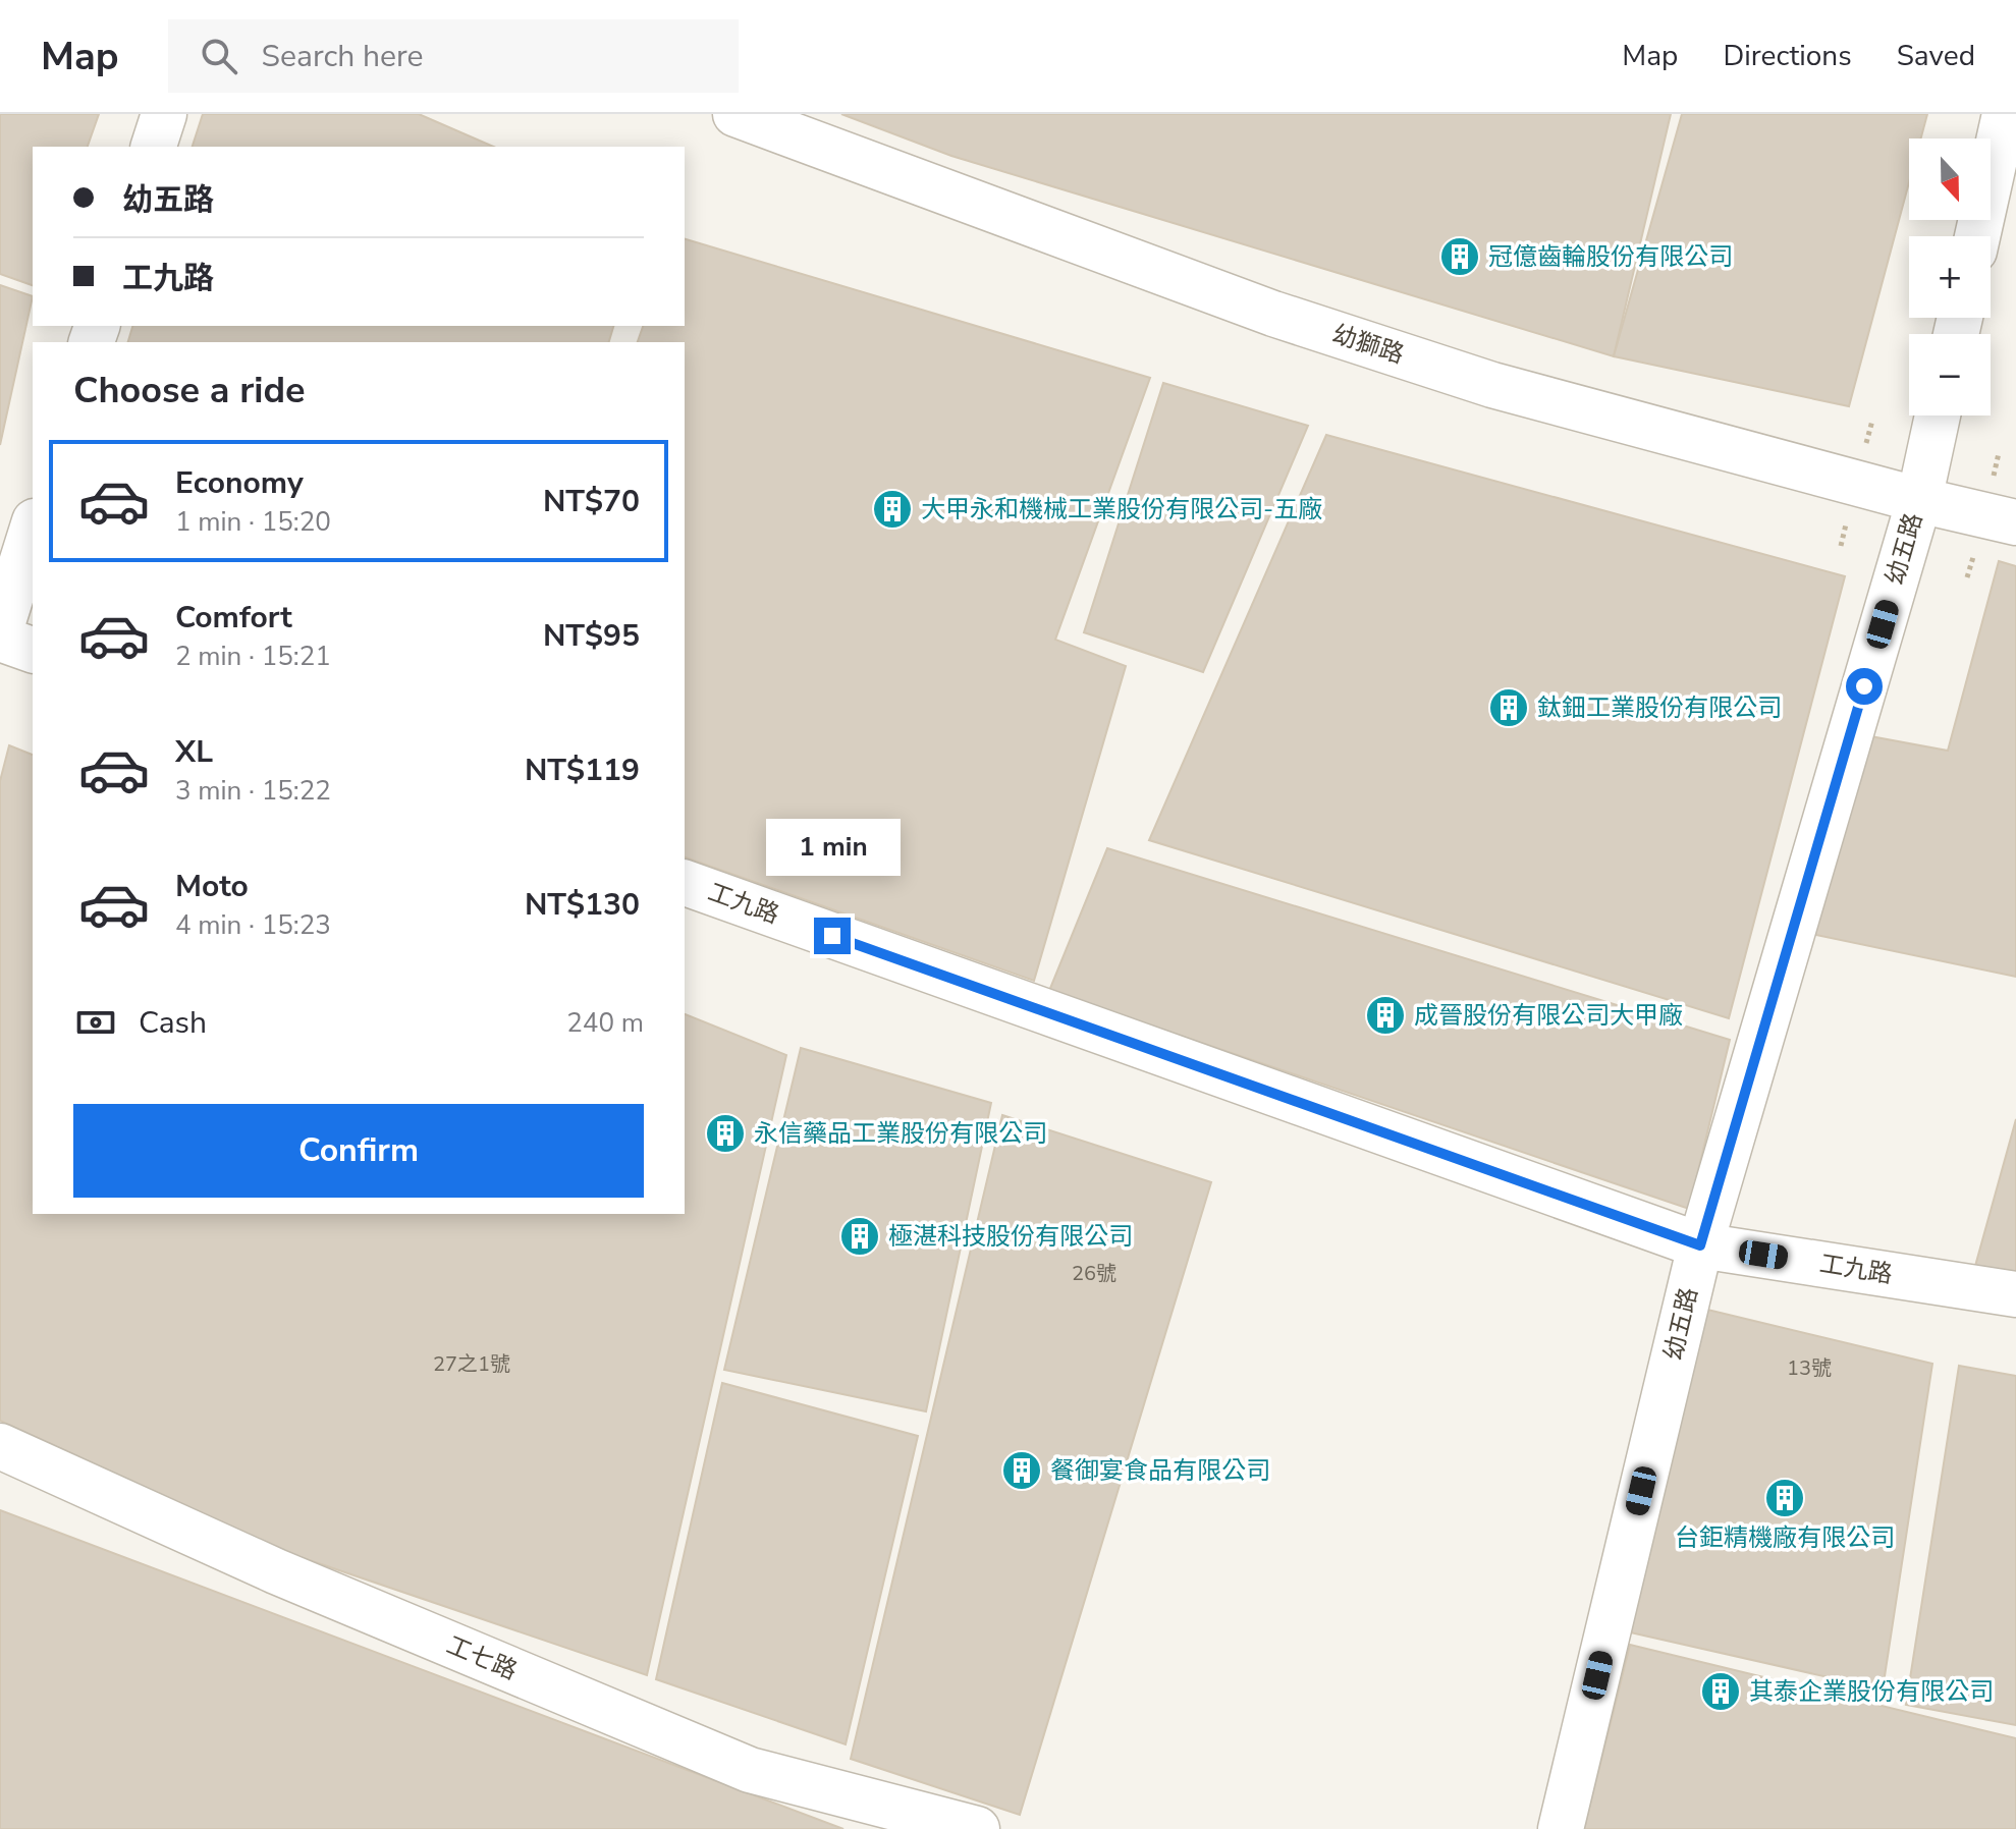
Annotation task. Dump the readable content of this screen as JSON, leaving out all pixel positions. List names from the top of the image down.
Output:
{
  "streets": {
    "street": [
      "幼獅路",
      "幼五路",
      "工九路",
      "工七路"
    ]
  },
  "crossings": [
    ["幼獅路", "幼五路"],
    ["幼五路", "工九路"]
  ],
  "places": {
    "building": [
      "冠億齒輪股份有限公司",
      "大甲永和機械工業股份有限公司-五廠",
      "鈦鈿工業股份有限公司",
      "成晉股份有限公司大甲廠",
      "永信藥品工業股份有限公司",
      "極湛科技股份有限公司",
      "餐御宴食品有限公司",
      "台鉅精機廠有限公司",
      "其泰企業股份有限公司"
    ]
  },
  "house_numbers": ["26號", "27之1號", "13號"],
  "north": "bottom",
  "page": {
    "header": "Map",
    "search": "Search here",
    "nav": ["Map", "Directions", "Saved"],
    "map_buttons": ["+", "−"],
    "banner": ["幼五路", "工九路"],
    "heading": "Choose a ride",
    "list": [
      {
        "name": "Economy",
        "note": "1 min · 15:20",
        "value": "NT$70"
      },
      {
        "name": "Comfort",
        "note": "2 min · 15:21",
        "value": "NT$95"
      },
      {
        "name": "XL",
        "note": "3 min · 15:22",
        "value": "NT$119"
      },
      {
        "name": "Moto",
        "note": "4 min · 15:23",
        "value": "NT$130"
      }
    ],
    "bubble": "1 min",
    "pay": ["Cash", "240 m"],
    "buttons": "Confirm"
  }
}
